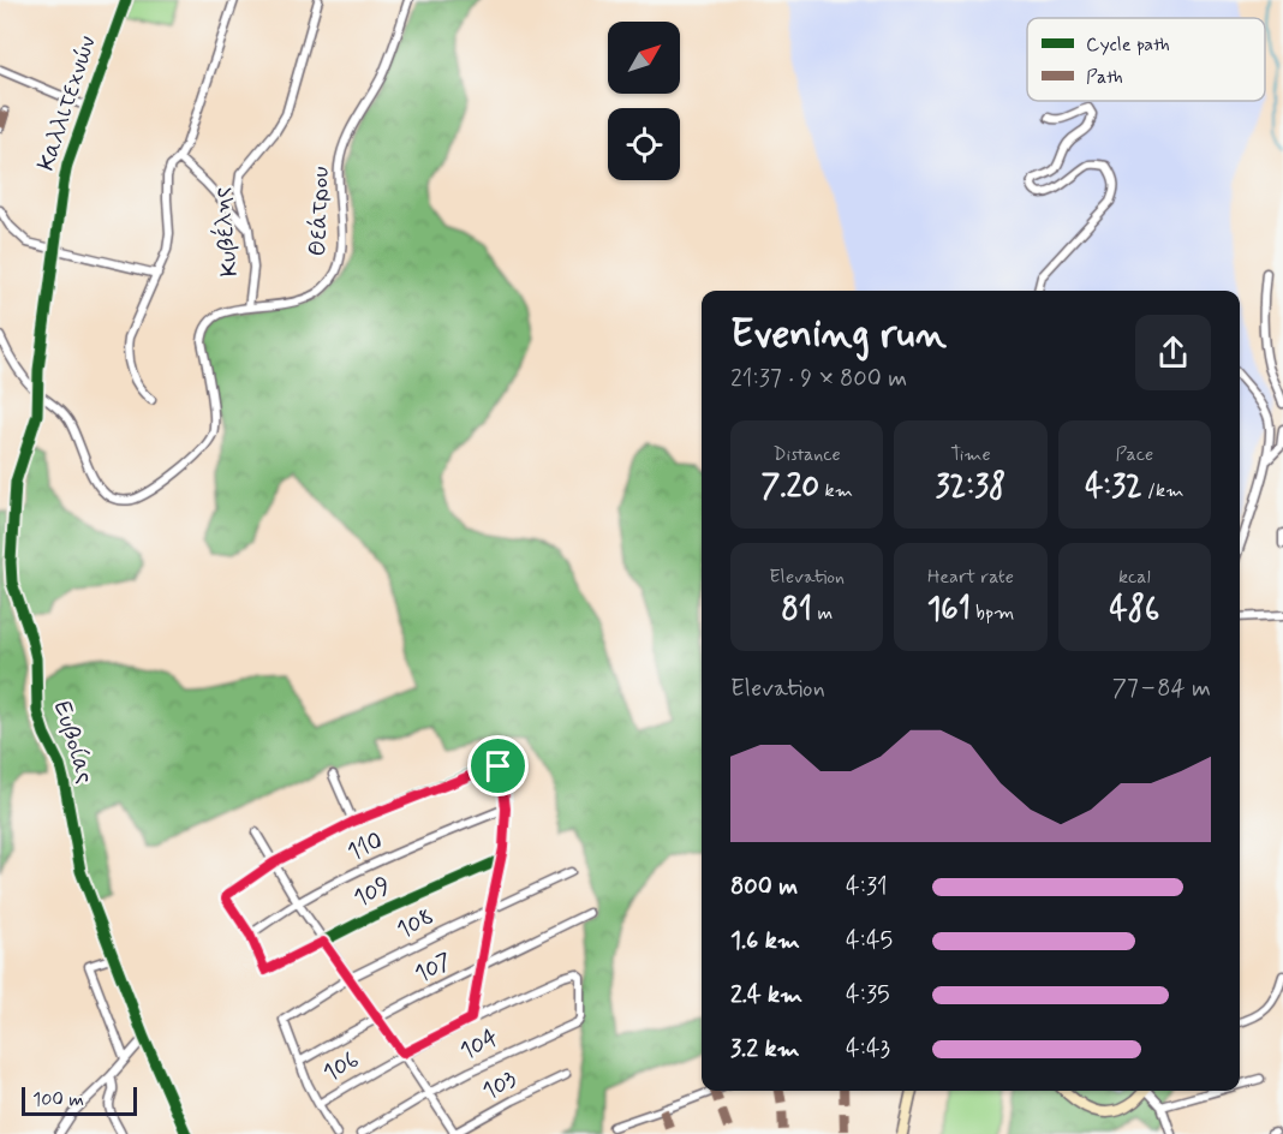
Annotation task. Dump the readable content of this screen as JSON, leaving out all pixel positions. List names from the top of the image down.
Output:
{
  "streets": {
    "street": [
      "Καλλιτεχνών",
      "Θεάτρου",
      "Κυβέλης",
      "Ευβοίας",
      "110",
      "109",
      "108",
      "107",
      "104",
      "106",
      "103"
    ]
  },
  "crossings": [
    ["Καλλιτεχνών", "Θεάτρου"],
    ["Καλλιτεχνών", "Ευβοίας"],
    ["Θεάτρου", "Κυβέλης"],
    ["Θεάτρου", "Ευβοίας"],
    ["110", "109"],
    ["108", "107"],
    ["104", "106"]
  ],
  "legend": ["Cycle path", "Path"],
  "scale_bar": "100 m",
  "north": "top right",
  "page": {
    "heading": ["Evening run", "21:37 · 9 × 800 m"],
    "stats": [
      ["Distance", "7.20 km"],
      ["Time", "32:38"],
      ["Pace", "4:32 /km"],
      ["Elevation", "81 m"],
      ["Heart rate", "161 bpm"],
      ["kcal", "486"]
    ],
    "chart": ["Elevation", "77–84 m"],
    "list": [
      {
        "name": "800 m",
        "note": "4:31"
      },
      {
        "name": "1.6 km",
        "note": "4:45"
      },
      {
        "name": "2.4 km",
        "note": "4:35"
      },
      {
        "name": "3.2 km",
        "note": "4:43"
      }
    ],
    "scale": "100 m"
  }
}
